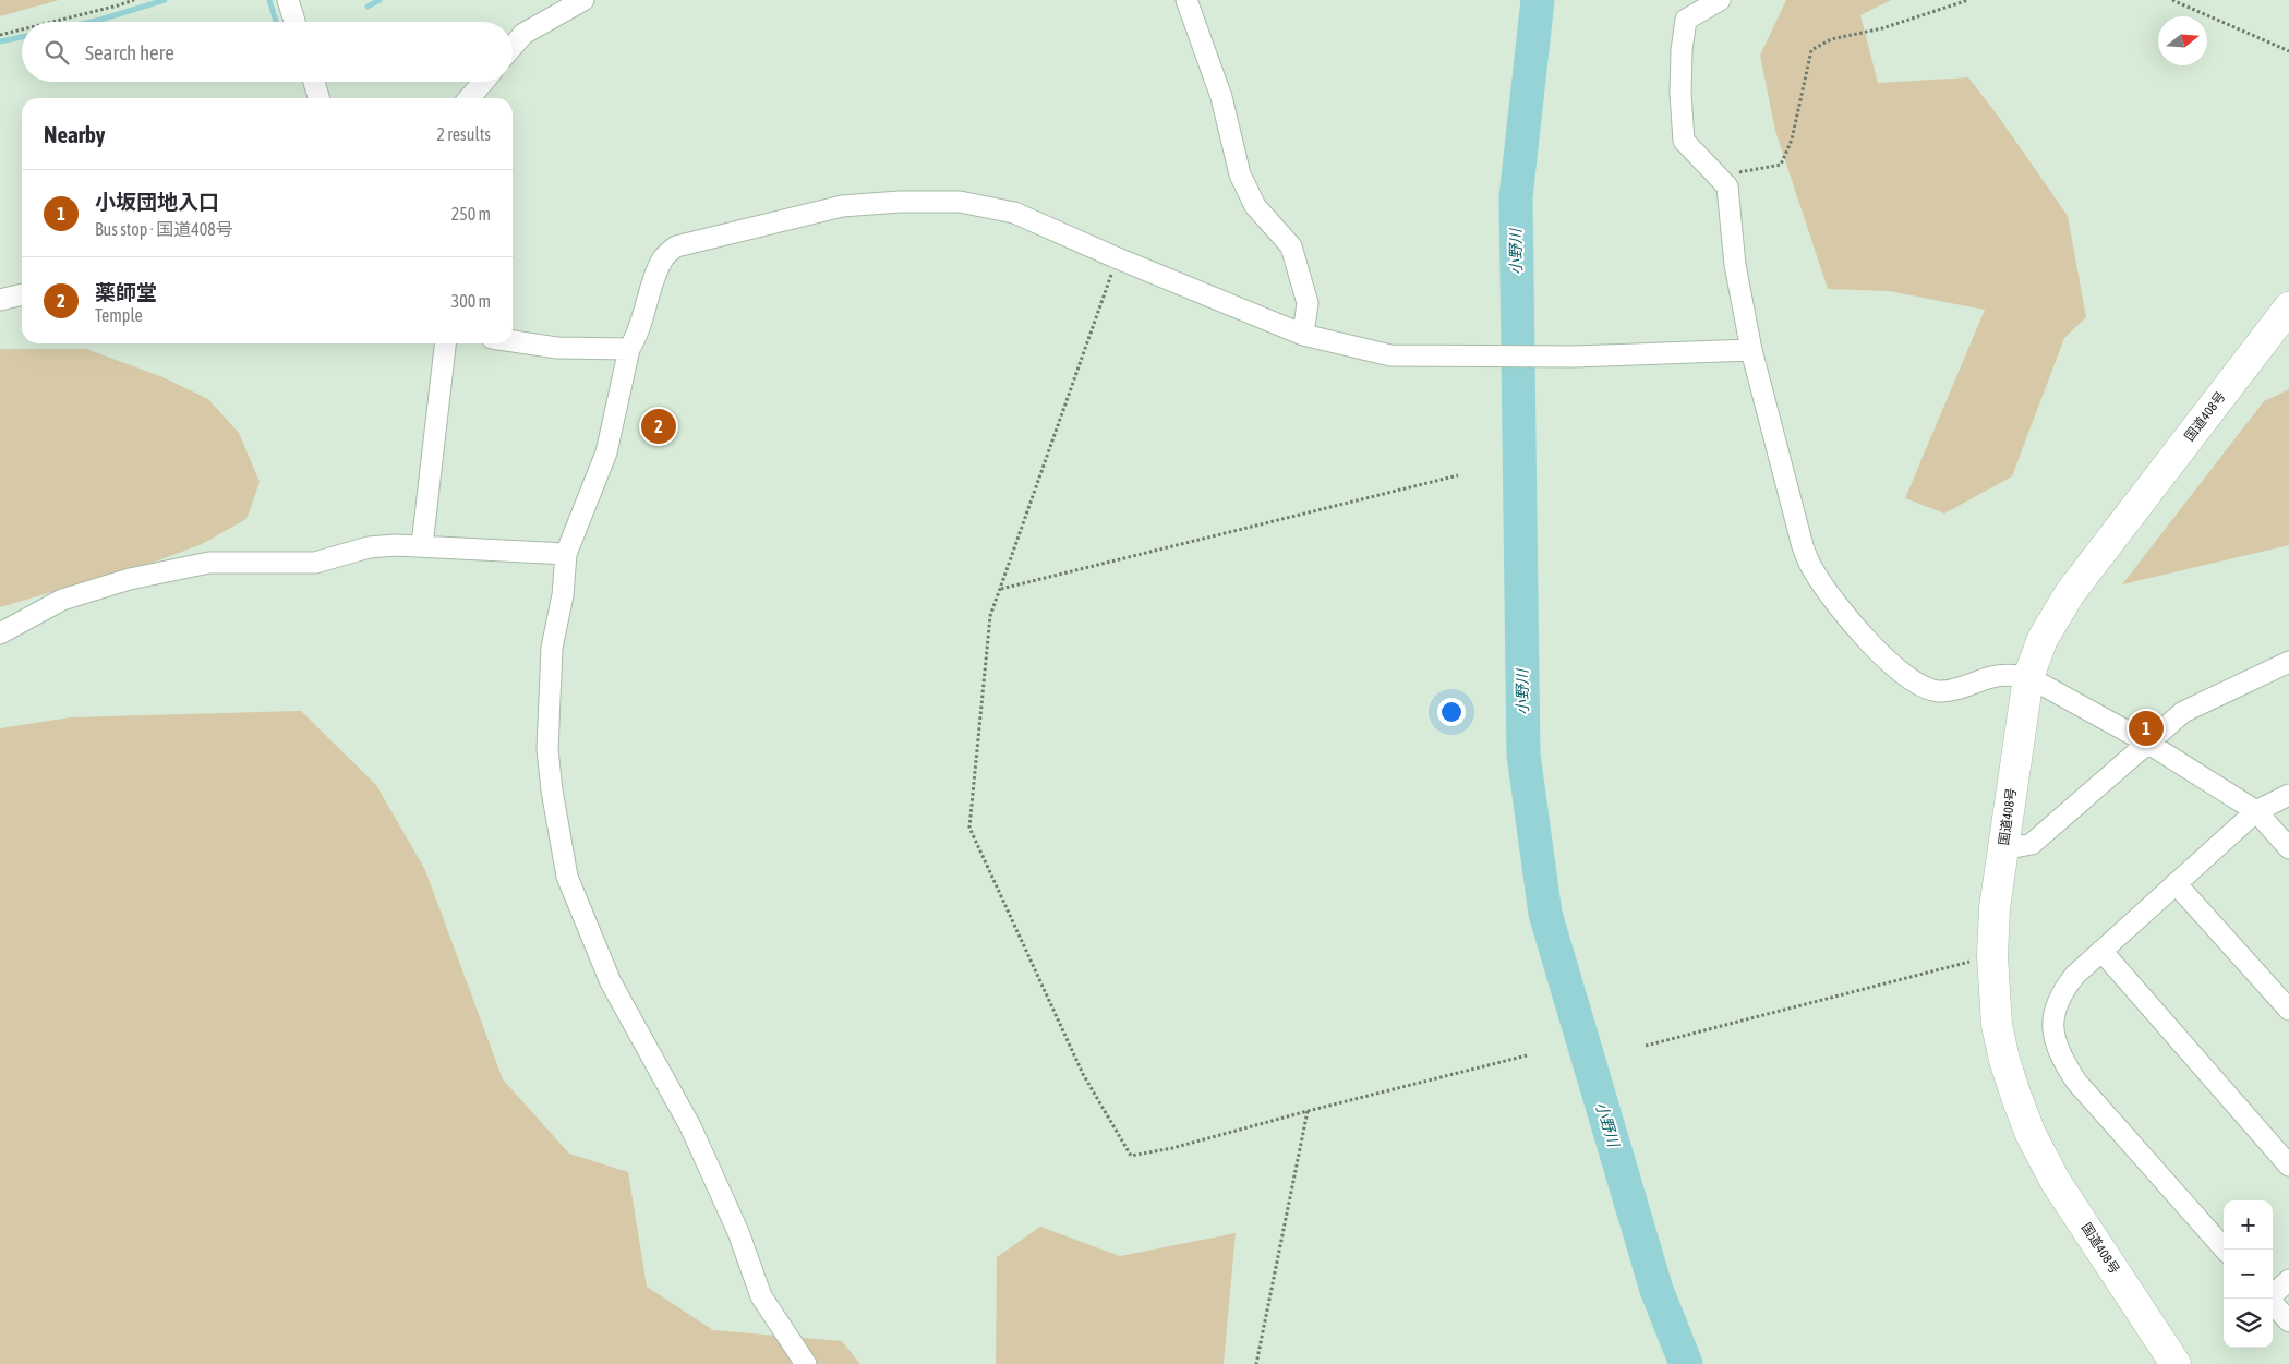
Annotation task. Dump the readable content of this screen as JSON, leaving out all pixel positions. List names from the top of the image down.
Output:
{
  "streets": {
    "highway": ["国道408号"]
  },
  "water": ["小野川"],
  "north": "right",
  "page": {
    "search": "Search here",
    "heading": ["Nearby", "2 results"],
    "list": [
      {
        "mark": "1",
        "name": "小坂団地入口",
        "note": "Bus stop · 国道408号",
        "value": "250 m"
      },
      {
        "mark": "2",
        "name": "薬師堂",
        "note": "Temple",
        "value": "300 m"
      }
    ],
    "pins": ["2", "1"],
    "map_buttons": ["+", "−"]
  }
}
